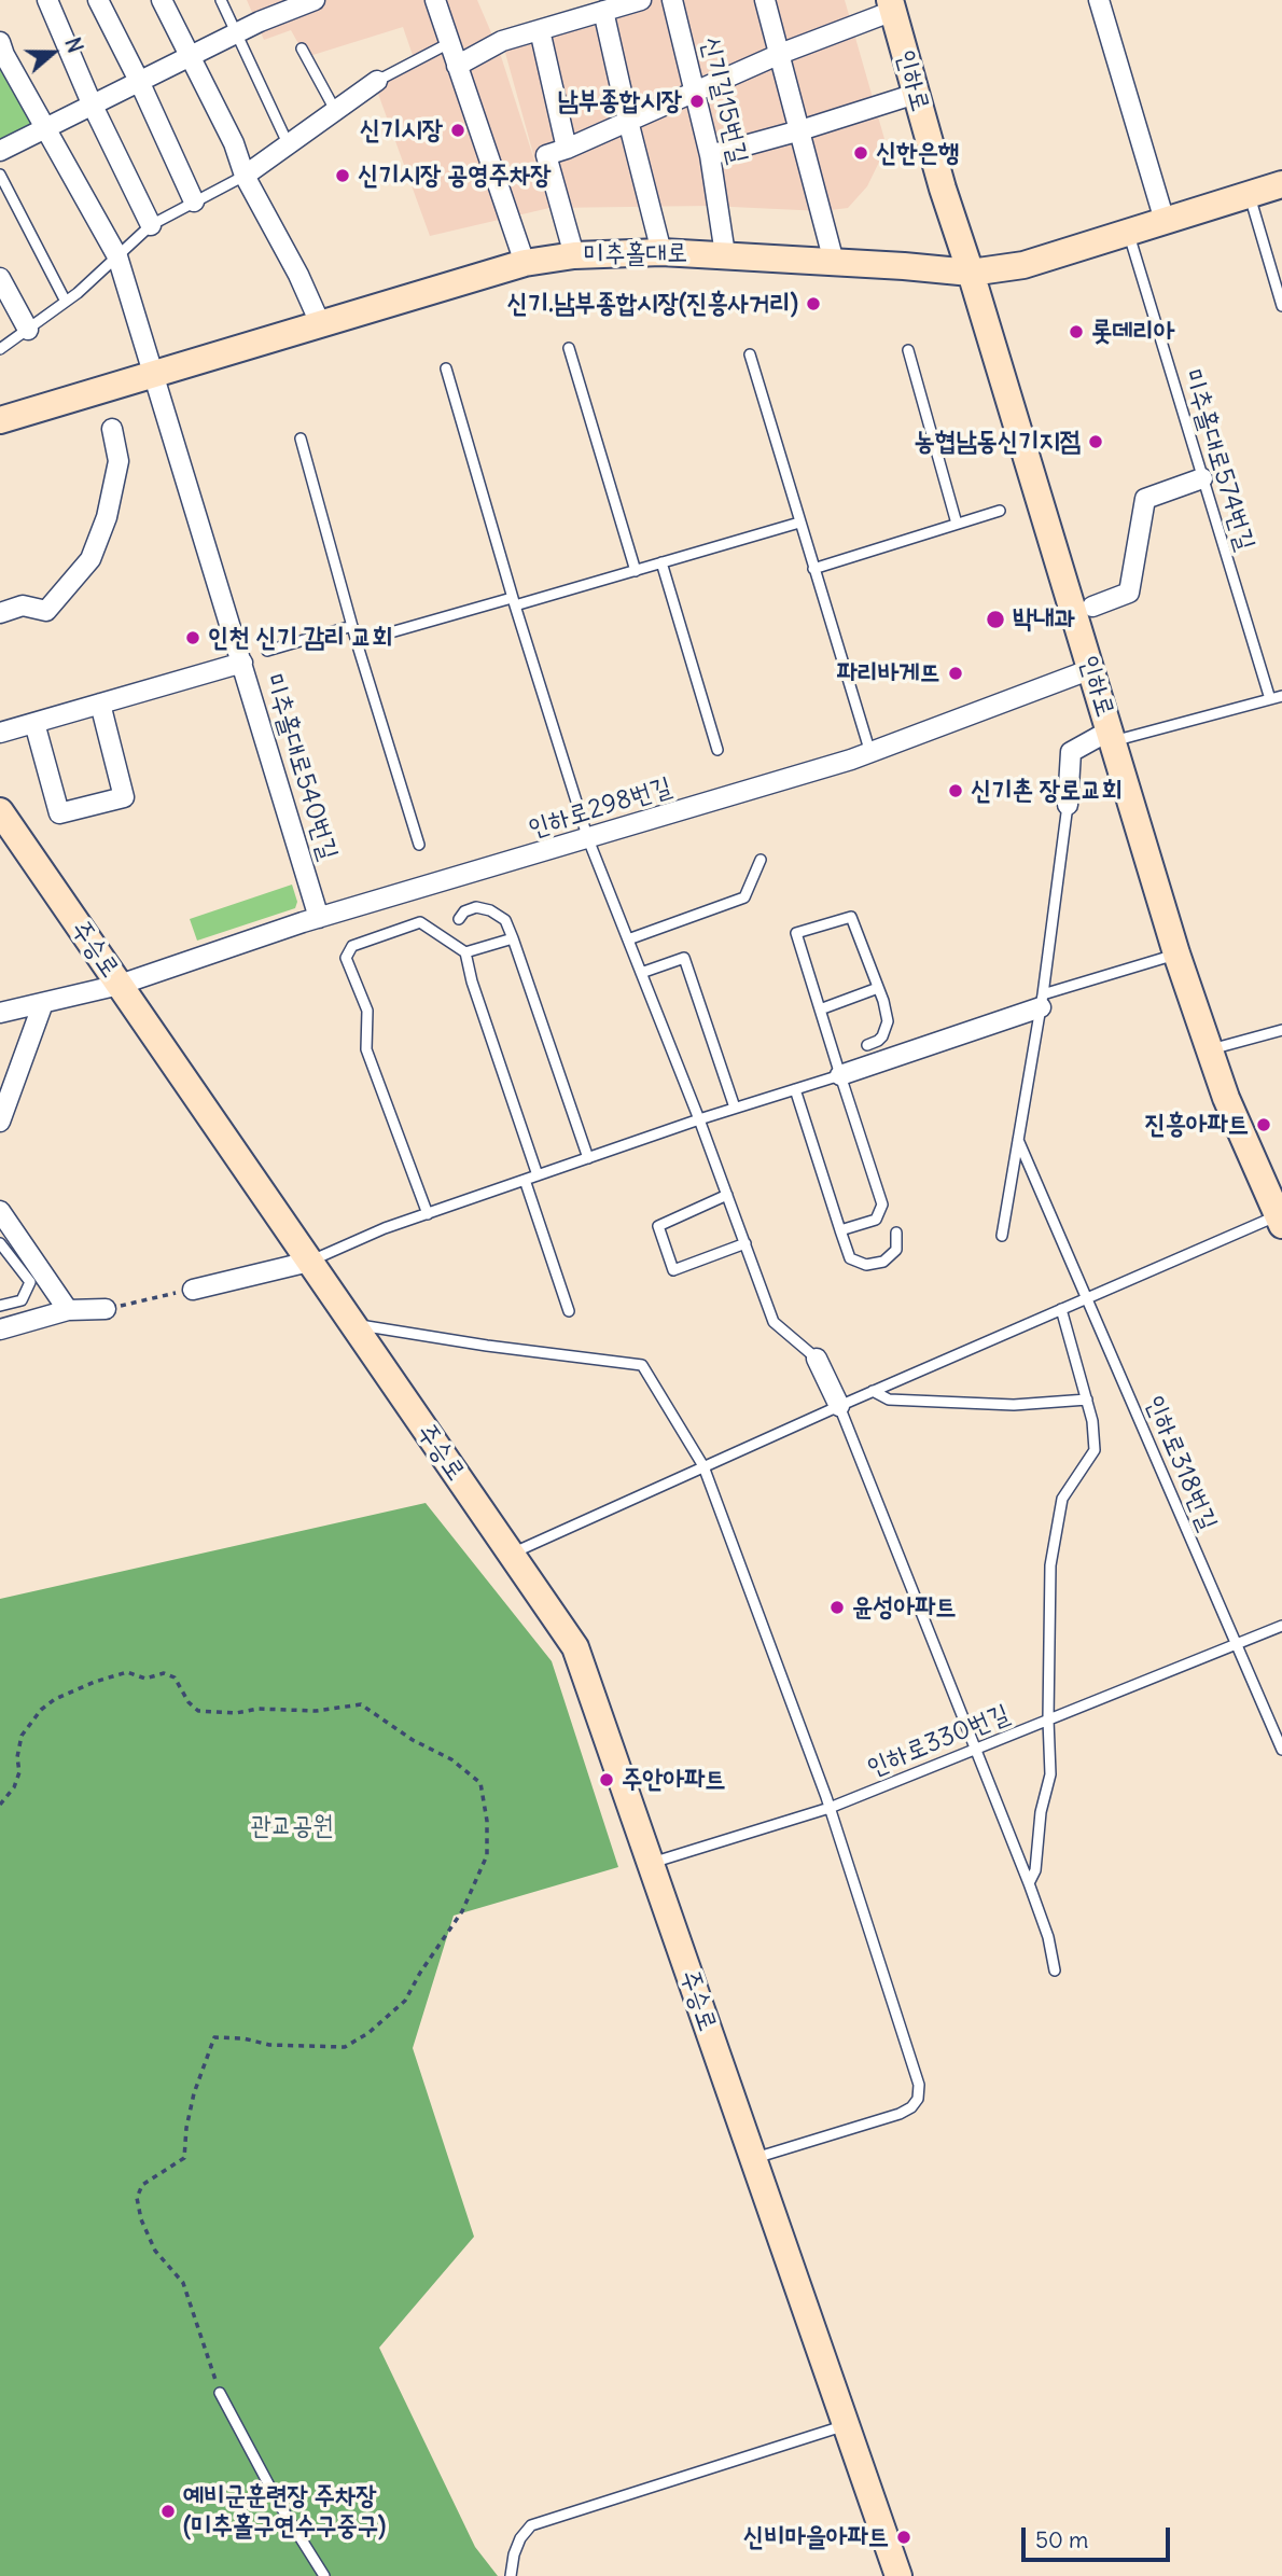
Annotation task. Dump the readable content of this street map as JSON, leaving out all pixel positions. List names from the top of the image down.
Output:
{
  "streets": {
    "main road": ["인하로", "미추홀대로", "주승로"],
    "street": ["신기길15번길", "미추홀대로540번길", "인하로298번길"],
    "lane": ["미추홀대로574번길", "인하로318번길", "인하로330번길"]
  },
  "crossings": [
    ["인하로", "신기길15번길"],
    ["인하로", "미추홀대로"],
    ["인하로", "인하로298번길"],
    ["신기길15번길", "미추홀대로"],
    ["미추홀대로", "미추홀대로574번길"],
    ["미추홀대로", "미추홀대로540번길"],
    ["미추홀대로540번길", "인하로298번길"],
    ["인하로298번길", "주승로"],
    ["주승로", "인하로330번길"],
    ["인하로318번길", "인하로330번길"]
  ],
  "parks": ["관교공원"],
  "places": [
    "남부종합시장",
    "신기시장",
    "신한은행",
    "신기시장 공영주차장",
    "신기.남부종합시장(진흥사거리)",
    "롯데리아",
    "농협남동신기지점",
    "박내과",
    "인천 신기 감리 교회",
    "파리바게뜨",
    "신기촌 장로교회",
    "진흥아파트",
    "윤성아파트",
    "주안아파트",
    "예비군훈련장 주차장 (미추홀구연수구중구)",
    "신비마을아파트"
  ],
  "scale_bar": "50 m",
  "north": "right"
}
